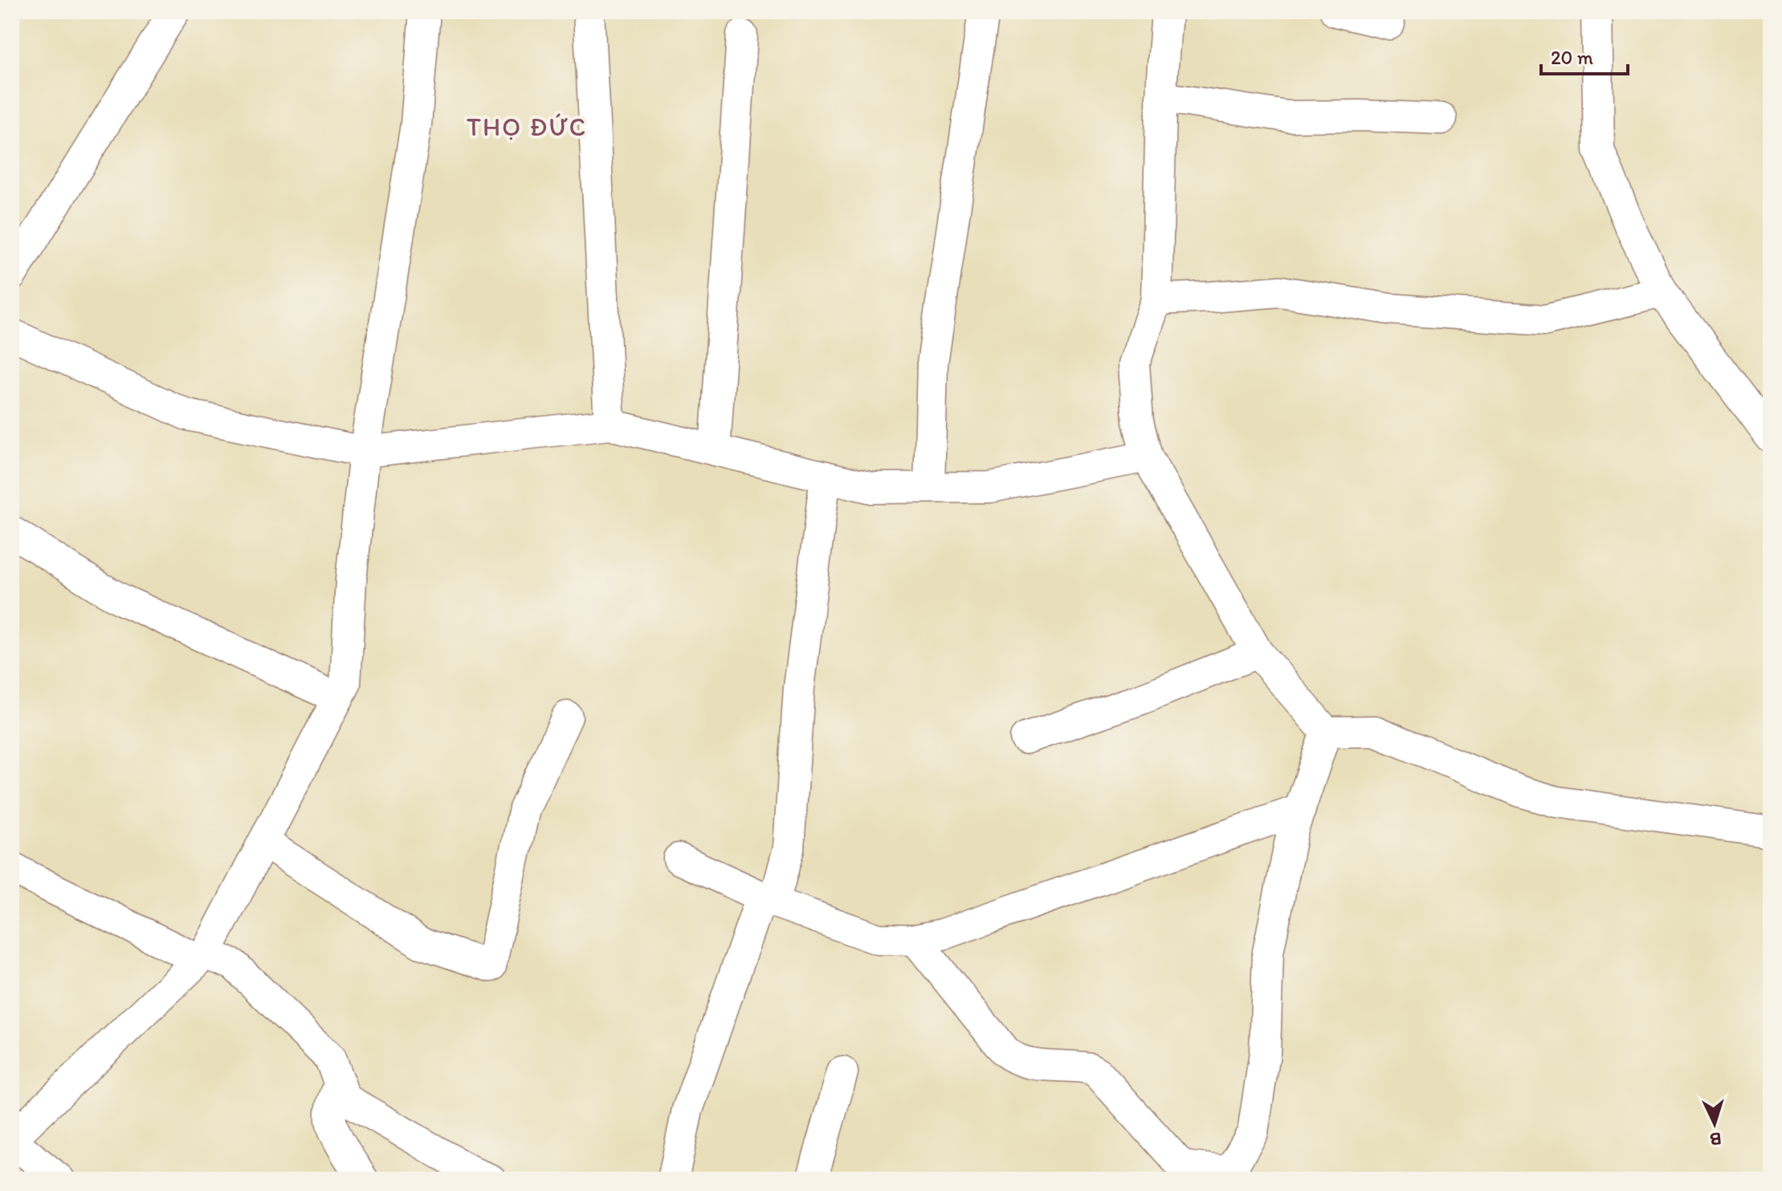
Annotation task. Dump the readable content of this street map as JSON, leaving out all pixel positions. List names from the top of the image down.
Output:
{
  "districts": ["THỌ ĐỨC"],
  "scale_bar": "20 m",
  "north": "bottom"
}
